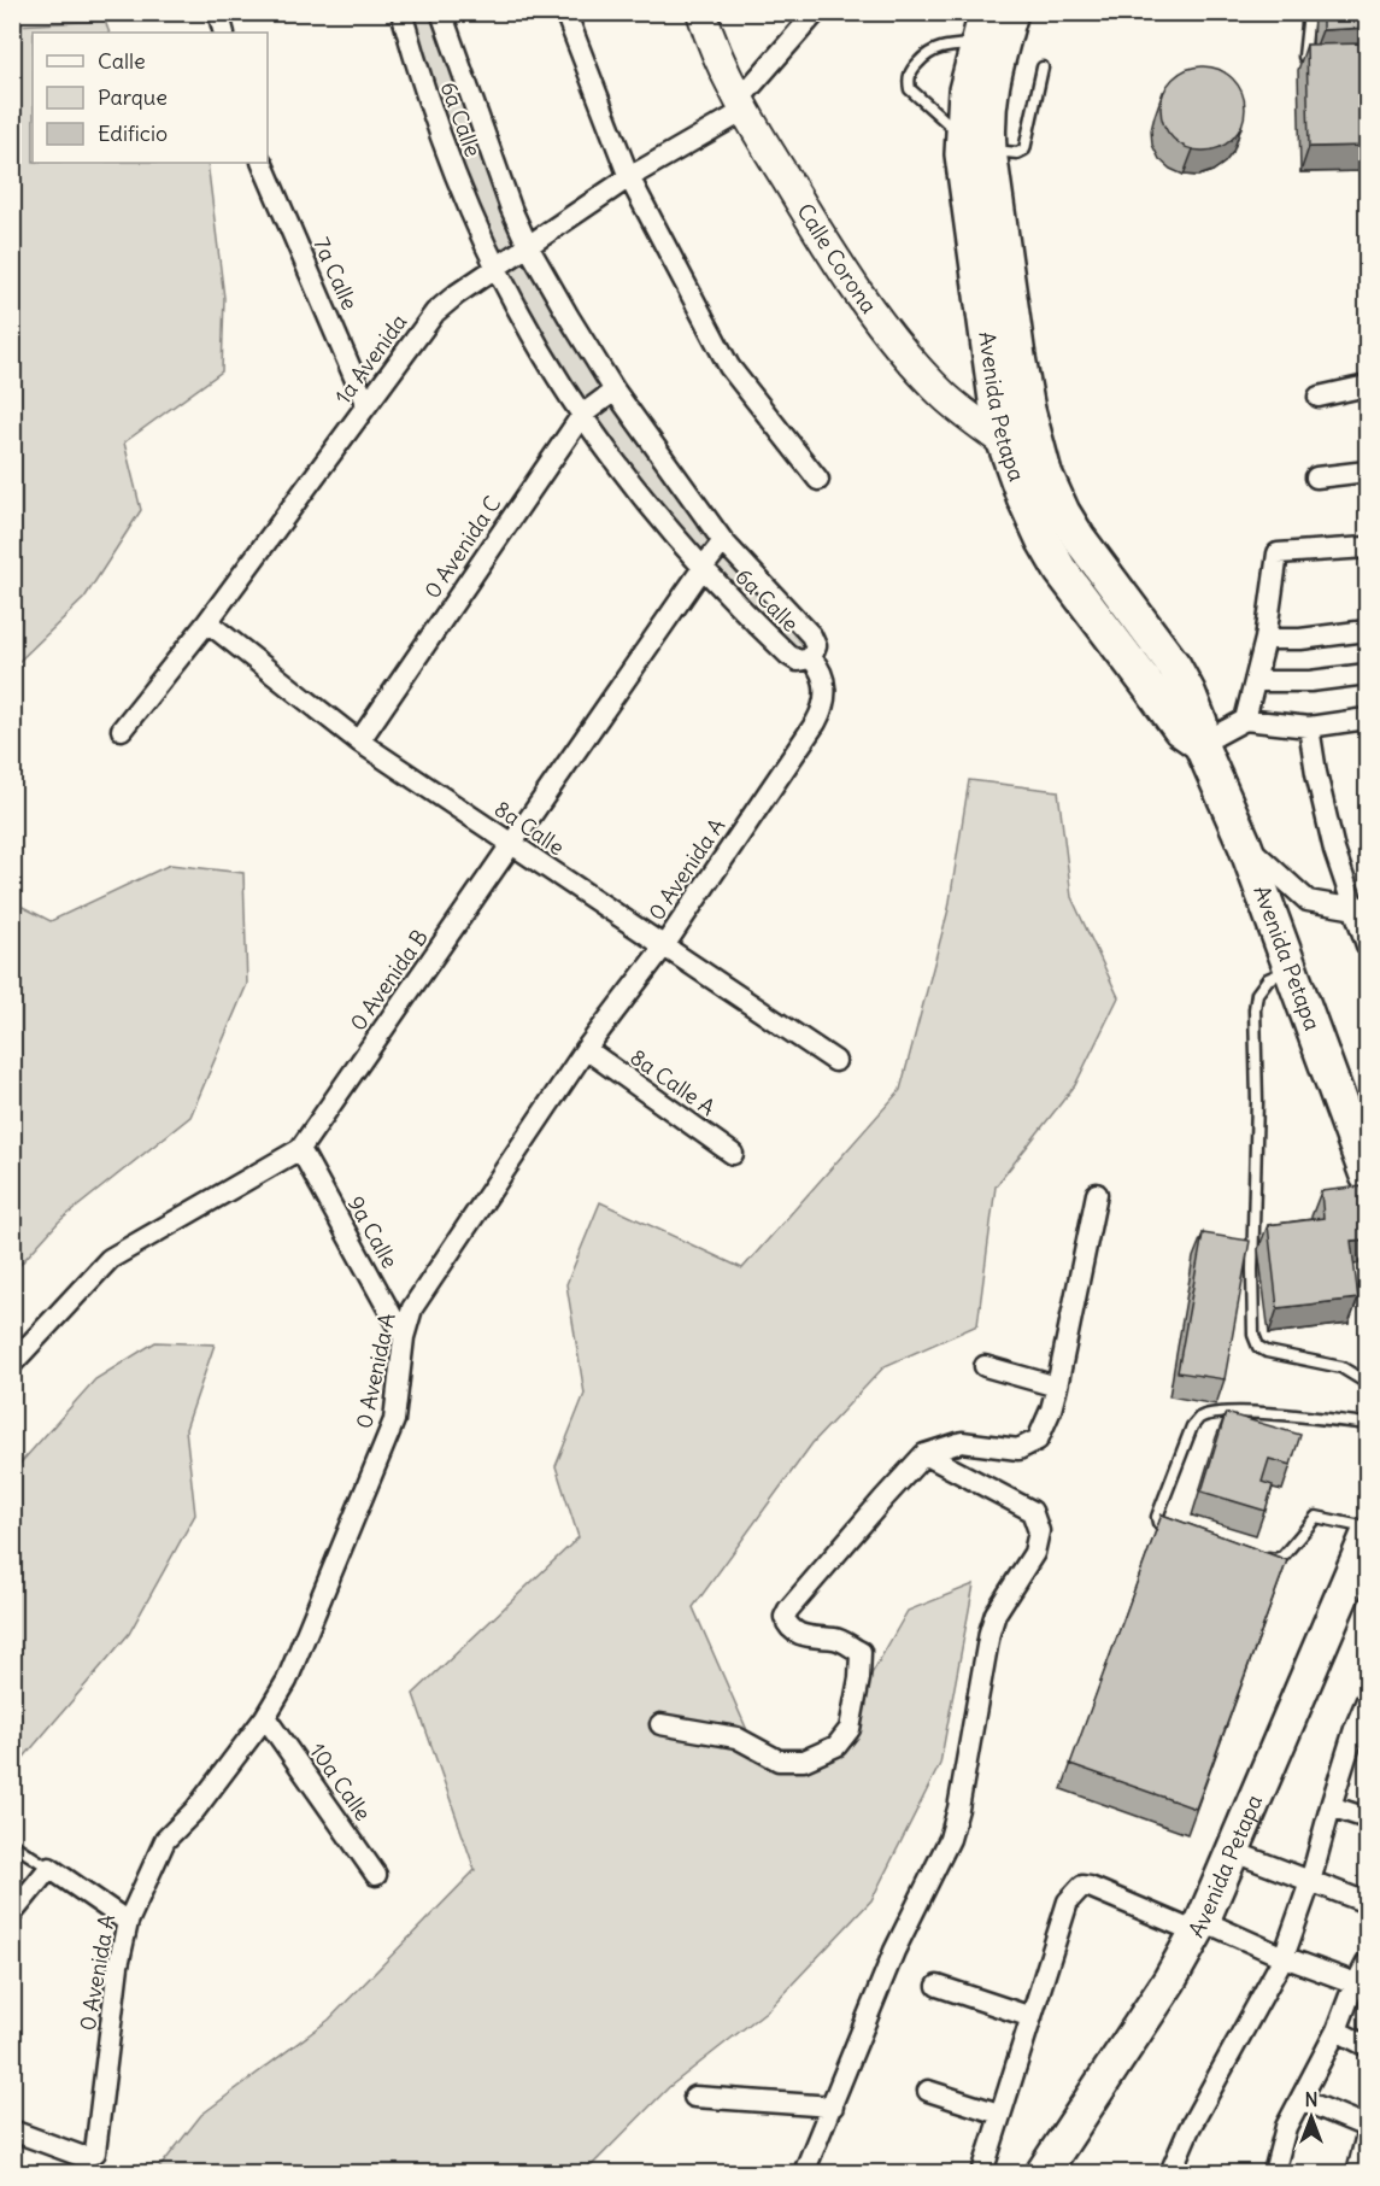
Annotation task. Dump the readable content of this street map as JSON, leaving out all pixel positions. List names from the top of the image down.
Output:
{
  "streets": {
    "main road": ["Avenida Petapa"],
    "street": [
      "6a Calle",
      "Calle Corona",
      "7a Calle",
      "1a Avenida",
      "0 Avenida C",
      "8a Calle",
      "0 Avenida A",
      "0 Avenida B",
      "8a Calle A",
      "9a Calle",
      "10a Calle"
    ]
  },
  "crossings": [
    ["6a Calle", "1a Avenida"],
    ["6a Calle", "0 Avenida C"],
    ["6a Calle", "0 Avenida A"],
    ["6a Calle", "0 Avenida B"],
    ["Calle Corona", "1a Avenida"],
    ["Calle Corona", "Avenida Petapa"],
    ["7a Calle", "1a Avenida"],
    ["1a Avenida", "8a Calle"],
    ["0 Avenida C", "8a Calle"],
    ["8a Calle", "0 Avenida A"],
    ["8a Calle", "0 Avenida B"],
    ["0 Avenida A", "8a Calle A"],
    ["0 Avenida A", "9a Calle"],
    ["0 Avenida A", "10a Calle"],
    ["0 Avenida B", "9a Calle"]
  ],
  "legend": ["Calle", "Parque", "Edificio"],
  "north": "top"
}
